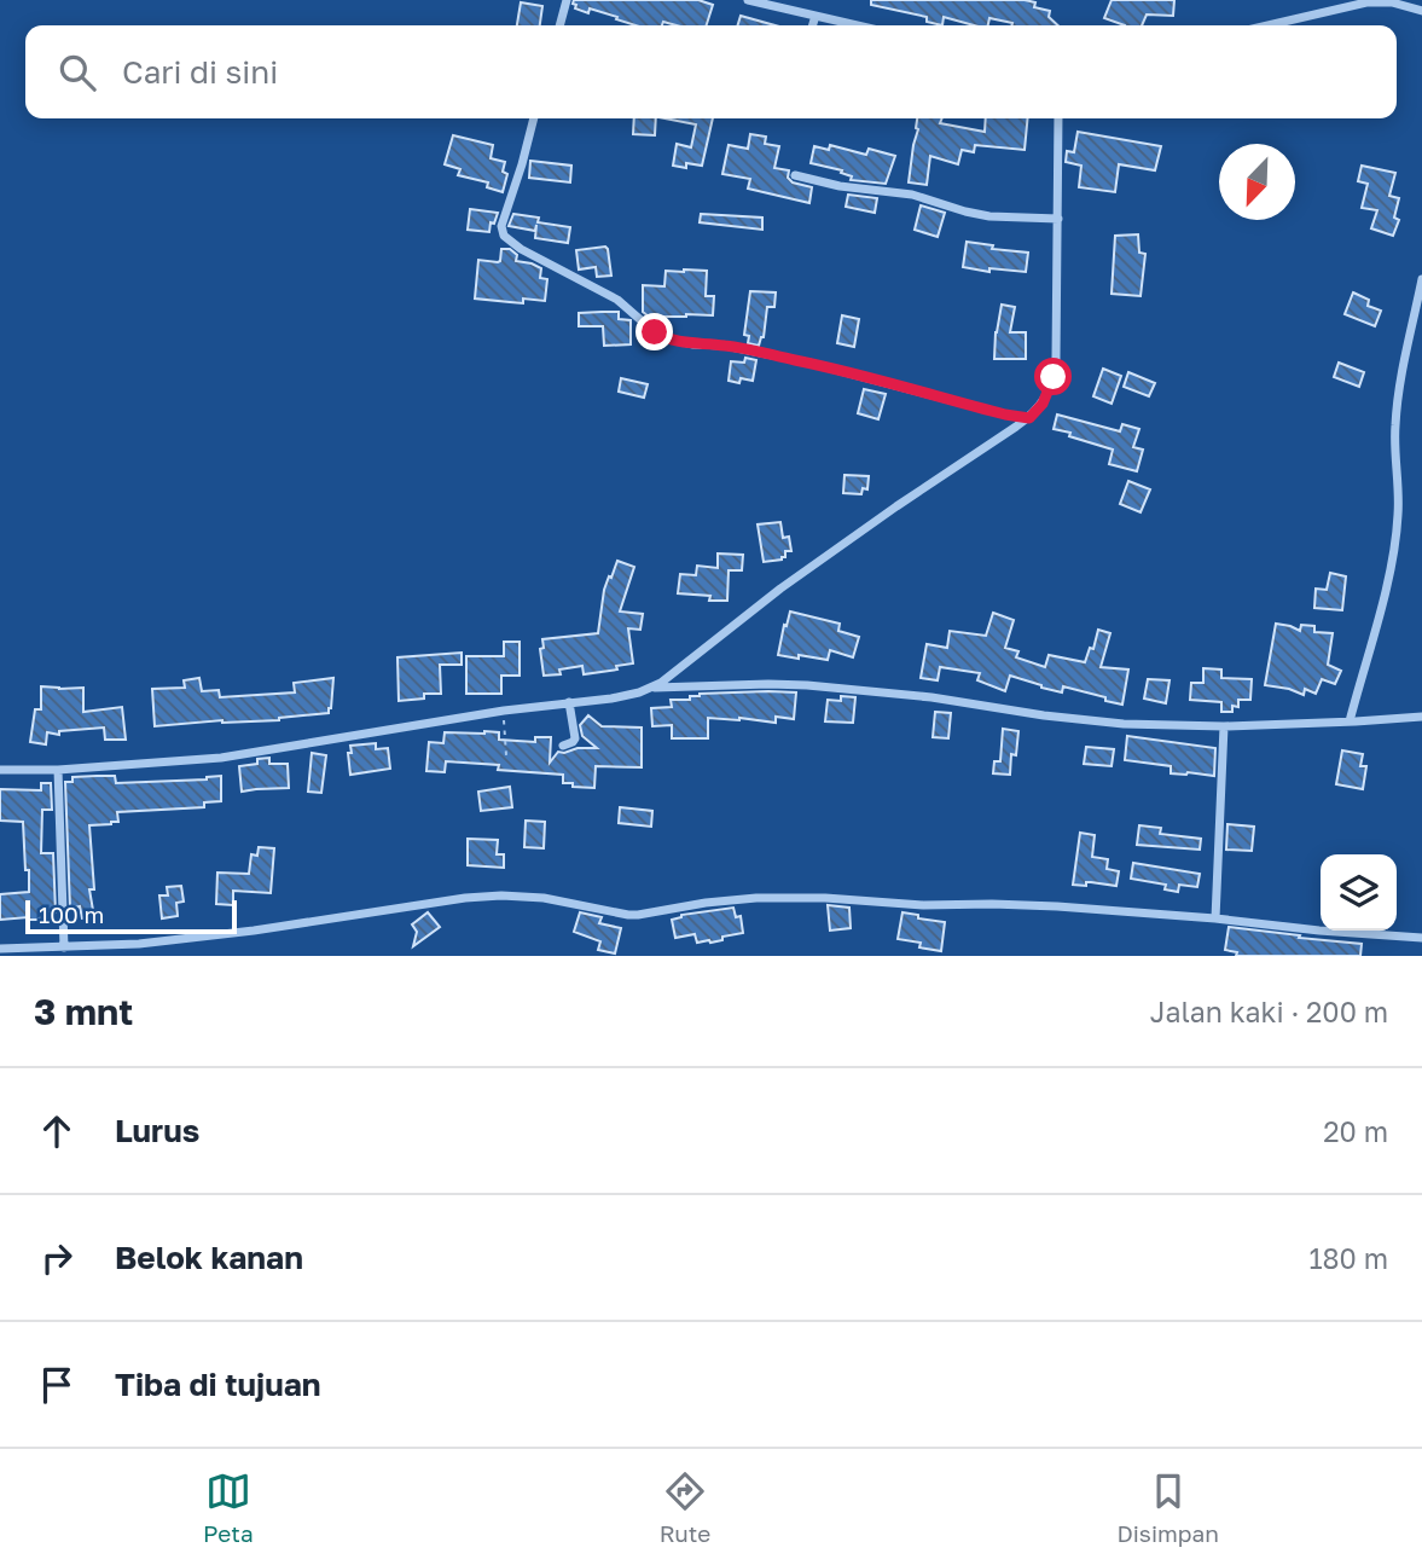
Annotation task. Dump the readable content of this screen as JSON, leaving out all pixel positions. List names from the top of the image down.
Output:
{
  "scale_bar": "100 m",
  "north": "bottom left",
  "page": {
    "search": "Cari di sini",
    "scale": "100 m",
    "heading": ["3 mnt", "Jalan kaki · 200 m"],
    "list": [
      ["Lurus", "20 m"],
      ["Belok kanan", "180 m"],
      "Tiba di tujuan"
    ],
    "nav": ["Peta", "Rute", "Disimpan"]
  }
}
